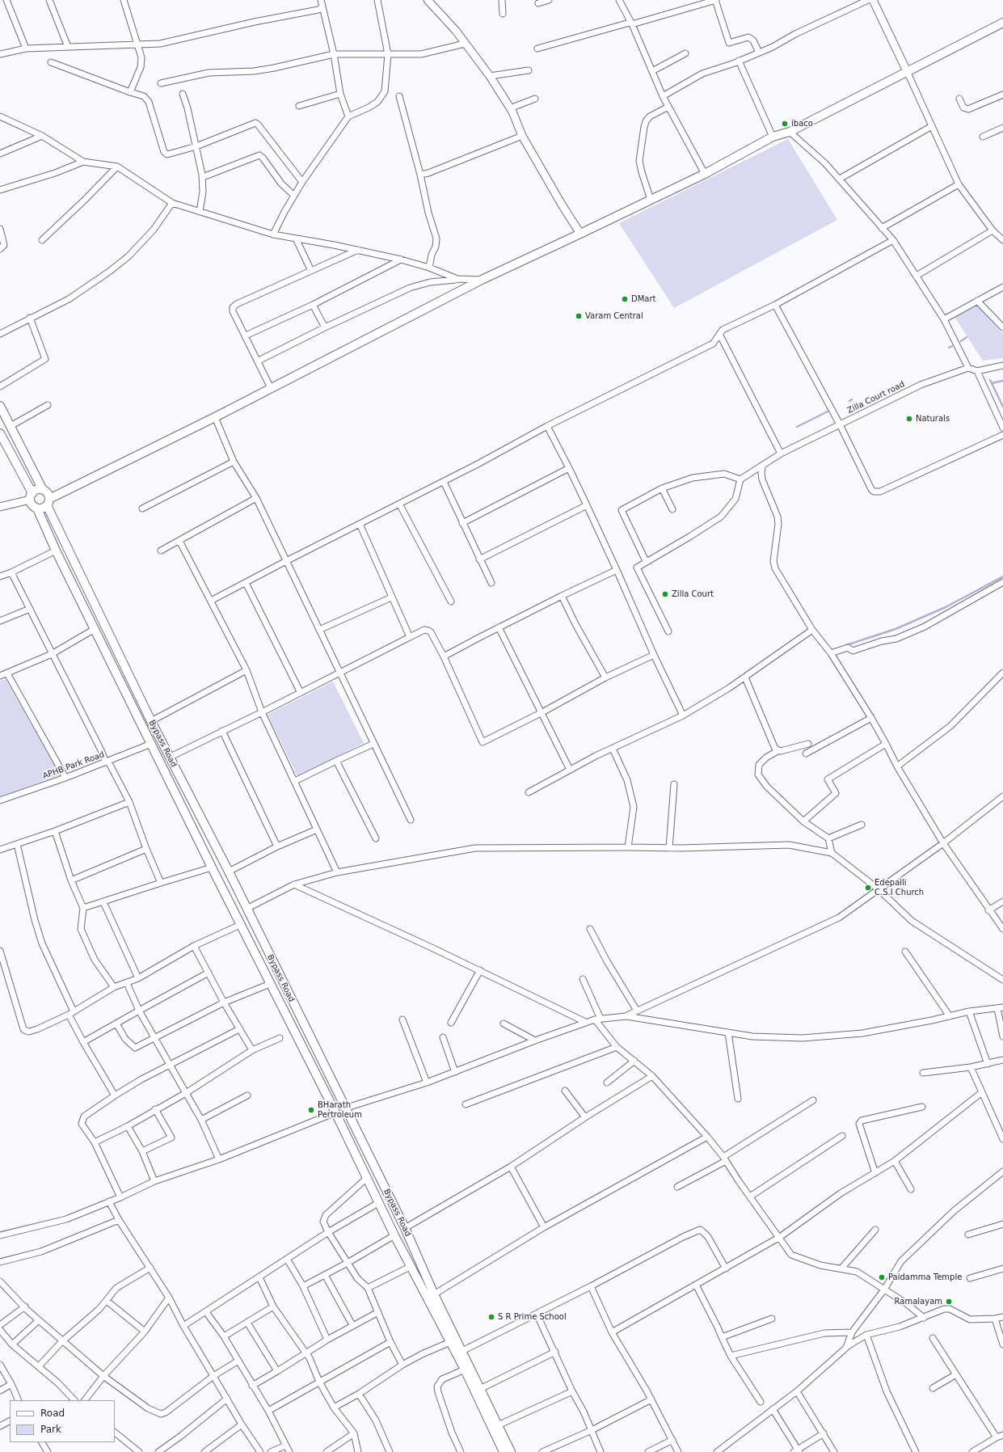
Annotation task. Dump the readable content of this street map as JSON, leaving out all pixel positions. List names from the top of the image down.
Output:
{
  "streets": {
    "main road": ["Bypass Road"],
    "street": ["Zilla Court road", "APHB Park Road"]
  },
  "crossings": [
    ["Bypass Road", "APHB Park Road"]
  ],
  "places": [
    "ibaco",
    "DMart",
    "Varam Central",
    "Naturals",
    "Zilla Court",
    "Edepalli C.S.I Church",
    "BHarath Pertroleum",
    "Paidamma Temple",
    "Ramalayam",
    "S R Prime School"
  ],
  "legend": ["Road", "Park"]
}
